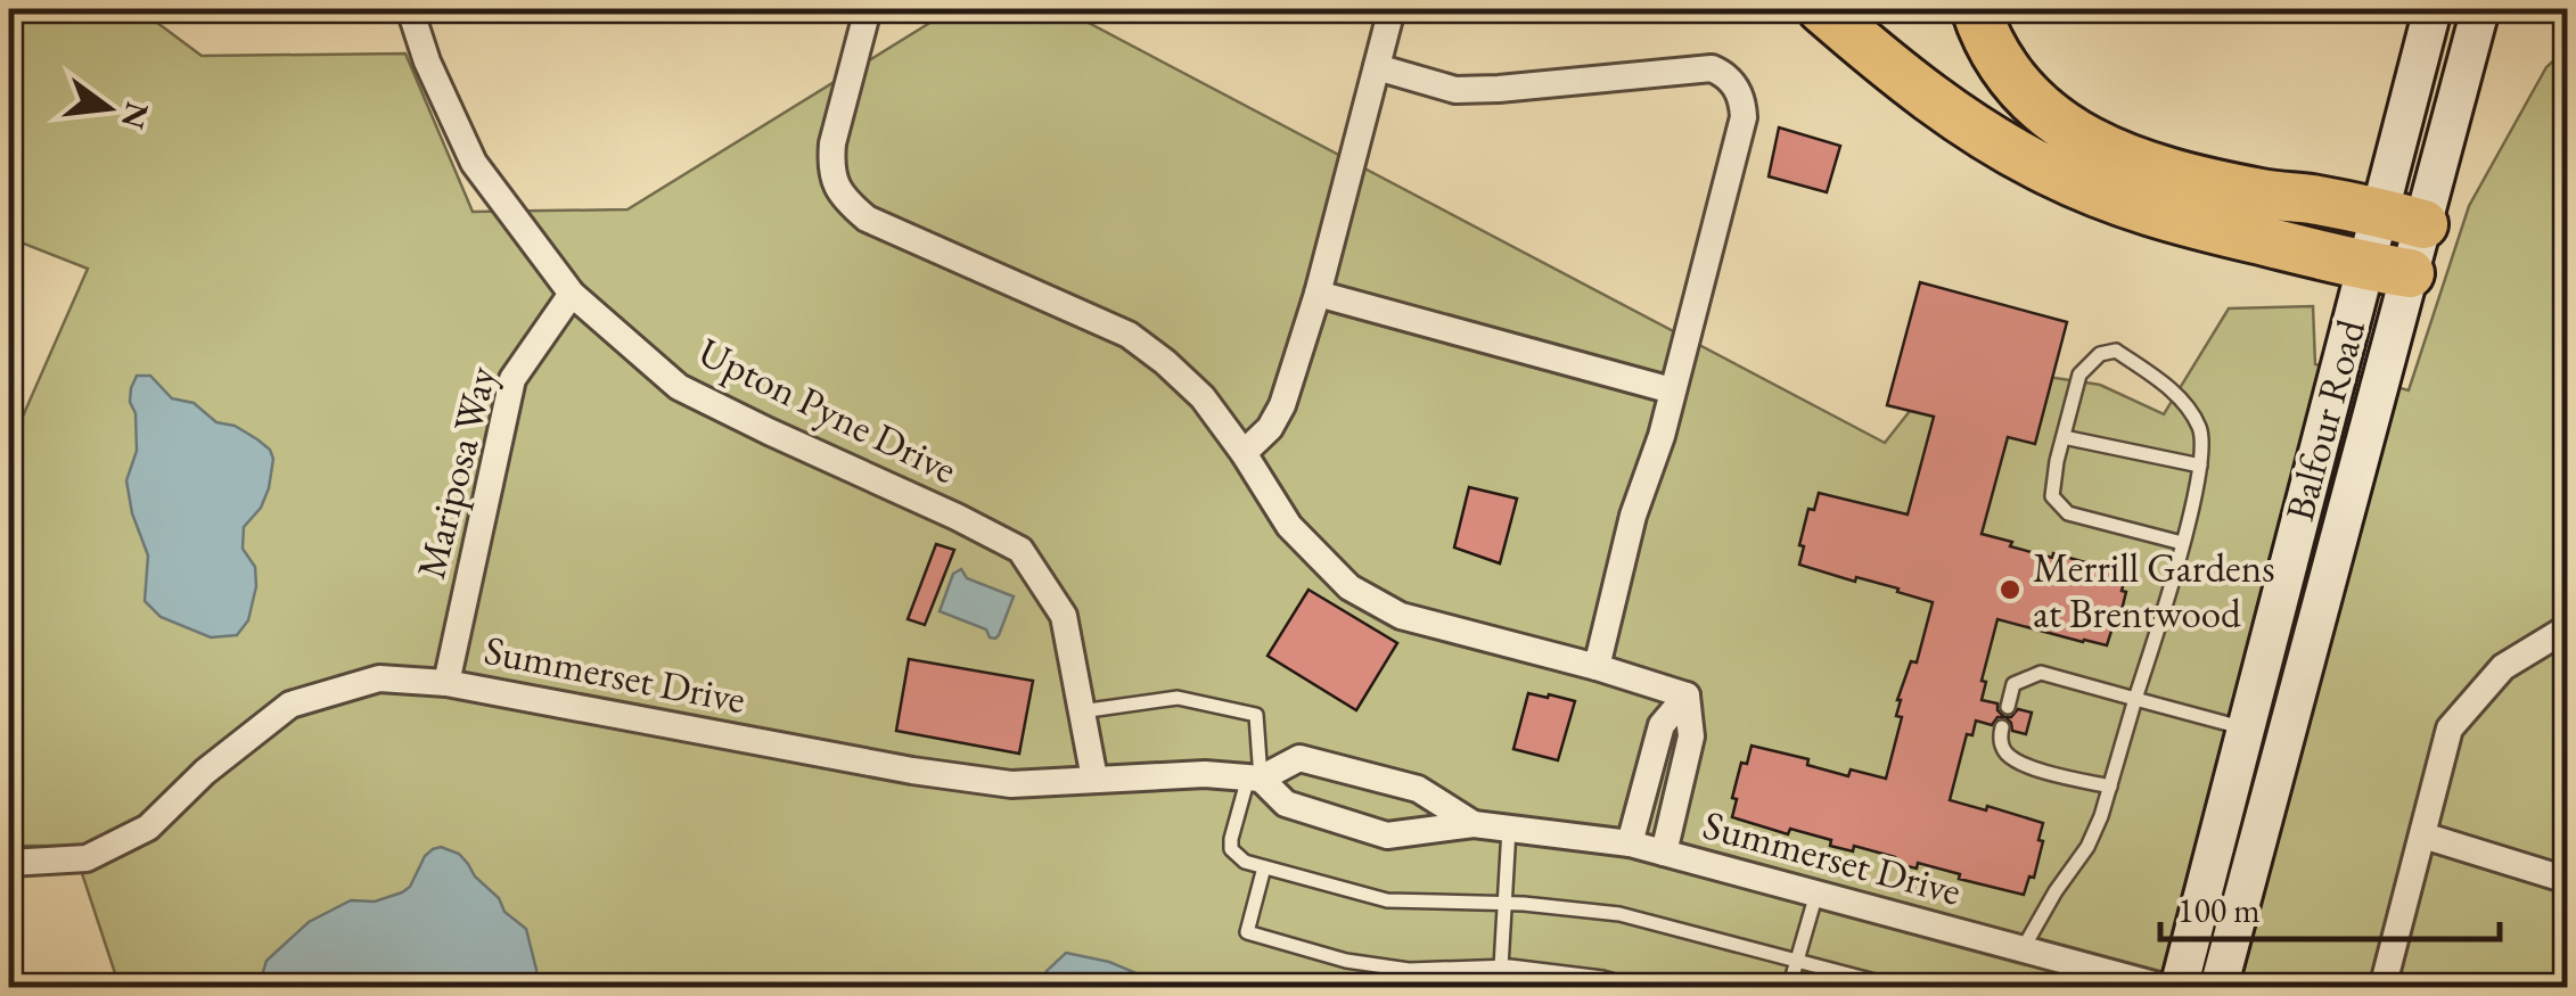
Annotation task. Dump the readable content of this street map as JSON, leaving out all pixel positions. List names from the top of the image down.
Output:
{
  "streets": {
    "main road": ["Balfour Road"],
    "street": ["Upton Pyne Drive", "Mariposa Way", "Summerset Drive"]
  },
  "crossings": [
    ["Upton Pyne Drive", "Mariposa Way"],
    ["Upton Pyne Drive", "Summerset Drive"],
    ["Mariposa Way", "Summerset Drive"]
  ],
  "places": ["Merrill Gardens at Brentwood"],
  "scale_bar": "100 m",
  "north": "right"
}
